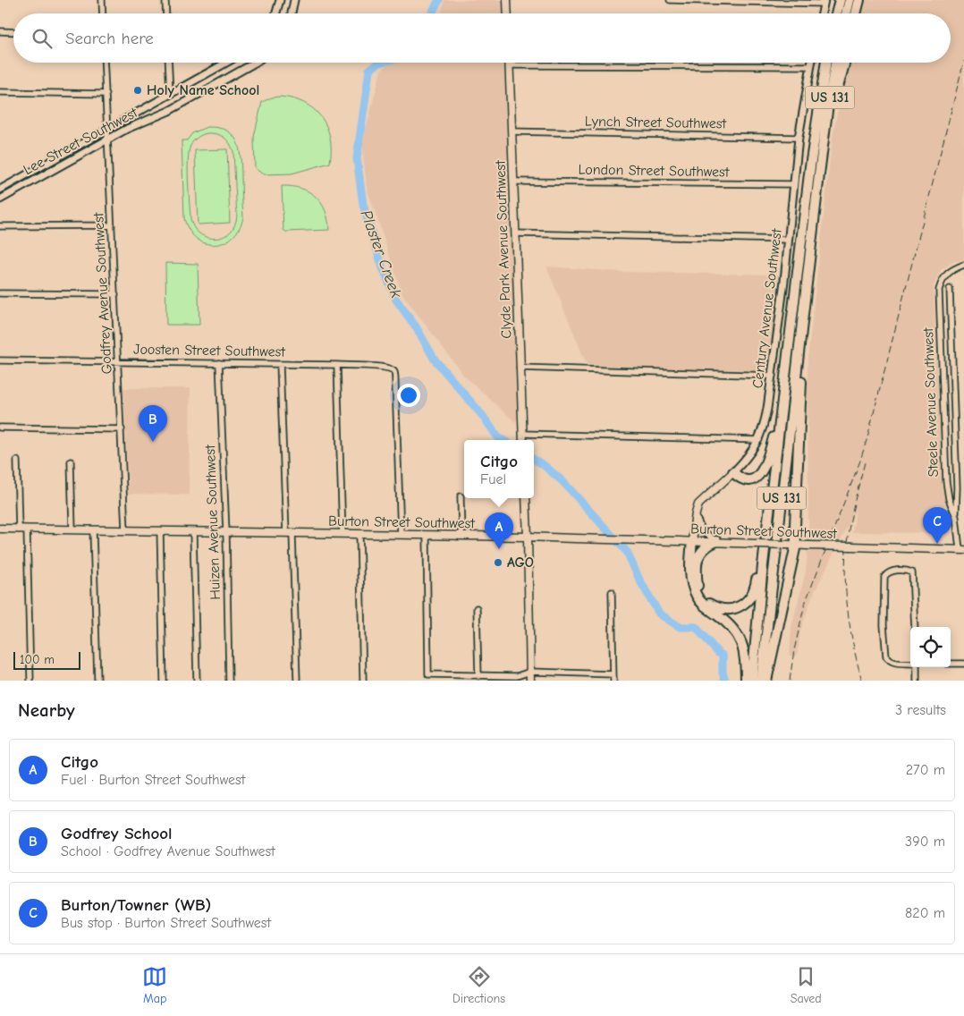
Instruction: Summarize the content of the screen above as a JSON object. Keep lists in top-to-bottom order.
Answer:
{
  "streets": {
    "highway": ["US 131"],
    "main road": ["Clyde Park Avenue Southwest", "Century Avenue Southwest", "Burton Street Southwest"],
    "street": [
      "Lynch Street Southwest",
      "Lee Street Southwest",
      "London Street Southwest",
      "Godfrey Avenue Southwest",
      "Joosten Street Southwest",
      "Steele Avenue Southwest",
      "Huizen Avenue Southwest"
    ]
  },
  "crossings": [
    ["Lynch Street Southwest", "Clyde Park Avenue Southwest"],
    ["Lynch Street Southwest", "Century Avenue Southwest"],
    ["Lee Street Southwest", "Godfrey Avenue Southwest"],
    ["London Street Southwest", "Clyde Park Avenue Southwest"],
    ["London Street Southwest", "Century Avenue Southwest"],
    ["Godfrey Avenue Southwest", "Joosten Street Southwest"],
    ["Godfrey Avenue Southwest", "Burton Street Southwest"],
    ["Century Avenue Southwest", "Burton Street Southwest"],
    ["Joosten Street Southwest", "Huizen Avenue Southwest"],
    ["Joosten Street Southwest", "Burton Street Southwest"],
    ["Steele Avenue Southwest", "Burton Street Southwest"],
    ["Huizen Avenue Southwest", "Burton Street Southwest"]
  ],
  "water": ["Plaster Creek"],
  "places": ["Holy Name School", "AGO"],
  "scale_bar": "100 m",
  "page": {
    "search": "Search here",
    "pins": ["B", "C", "A"],
    "popup": ["Citgo", "Fuel"],
    "scale": "100 m",
    "heading": ["Nearby", "3 results"],
    "list": [
      {
        "mark": "A",
        "name": "Citgo",
        "note": "Fuel · Burton Street Southwest",
        "value": "270 m"
      },
      {
        "mark": "B",
        "name": "Godfrey School",
        "note": "School · Godfrey Avenue Southwest",
        "value": "390 m"
      },
      {
        "mark": "C",
        "name": "Burton/Towner (WB)",
        "note": "Bus stop · Burton Street Southwest",
        "value": "820 m"
      }
    ],
    "nav": ["Map", "Directions", "Saved"]
  }
}
